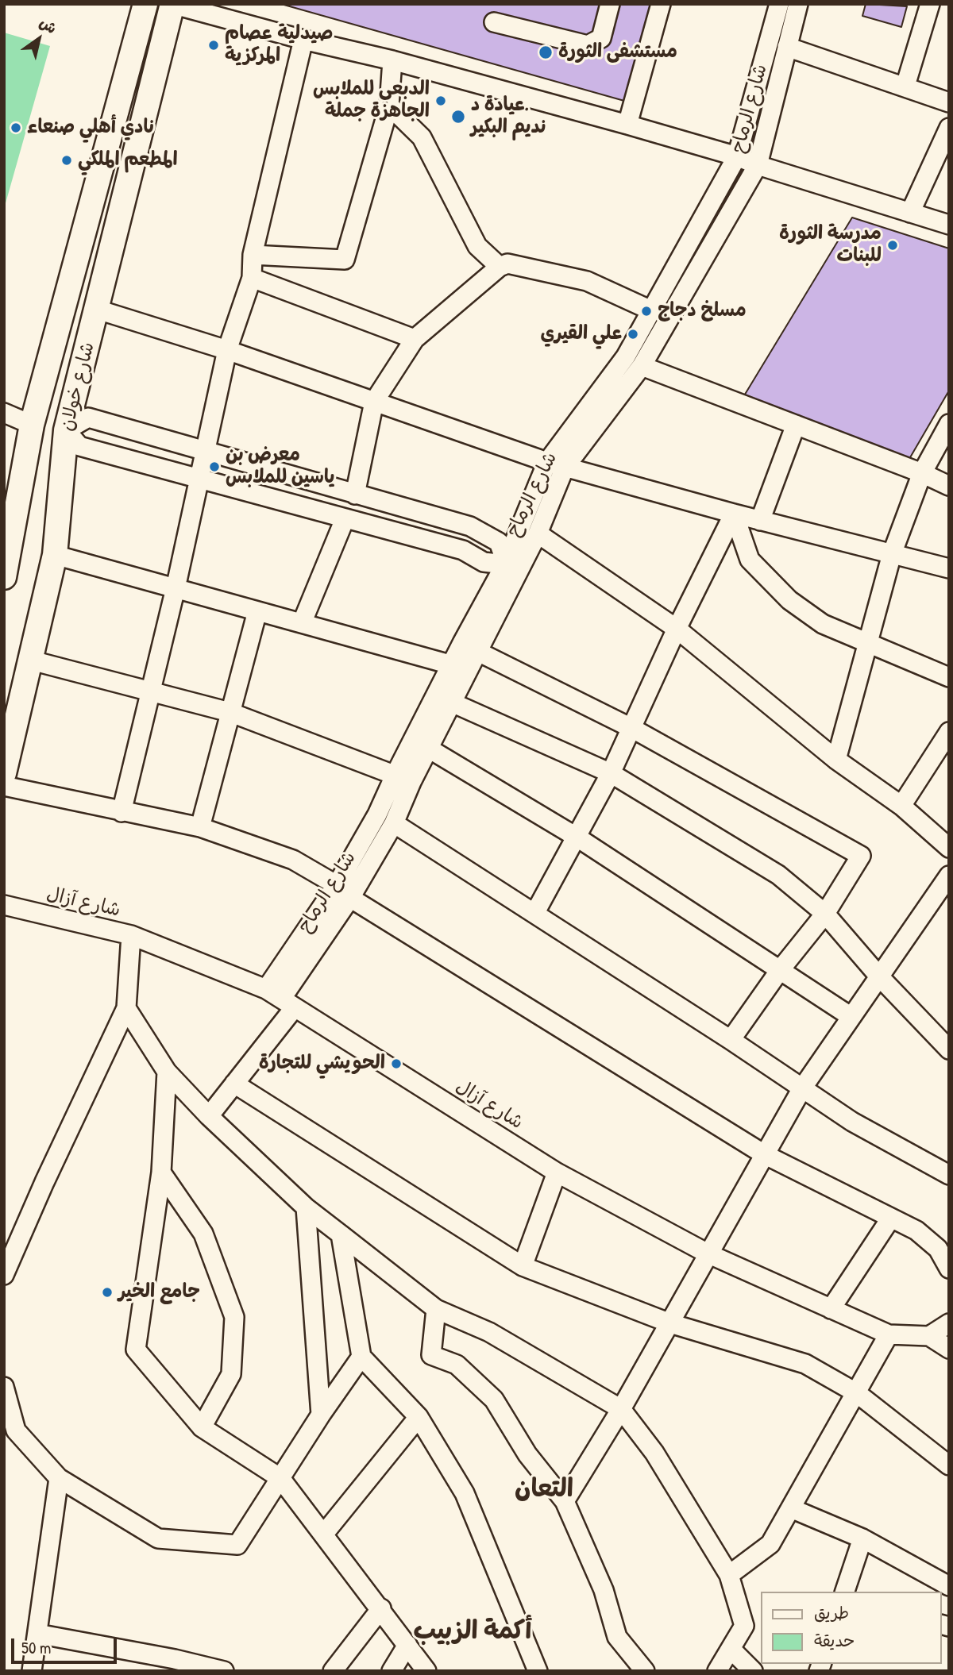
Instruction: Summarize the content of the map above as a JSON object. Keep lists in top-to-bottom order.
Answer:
{
  "streets": {
    "main road": ["شارع خولان"],
    "street": ["شارع الرماح", "شارع آزال"]
  },
  "crossings": [
    ["شارع الرماح", "شارع آزال"]
  ],
  "districts": ["التعان", "أكمة الزبيب"],
  "places": [
    "صيدلية عصام المركزية",
    "مستشفى الثورة",
    "الدبعي للملابس الجاهزة جملة",
    "عيادة د. نديم البكير",
    "نادي أهلي صنعاء",
    "المطعم الملكي",
    "مدرسة الثورة للبنات",
    "مسلخ دجاج",
    "علي القيري",
    "معرض بن ياسين للملابس",
    "الحويشي للتجارة",
    "جامع الخير"
  ],
  "legend": ["طريق", "حديقة"],
  "scale_bar": "50 m",
  "north": "top right"
}
